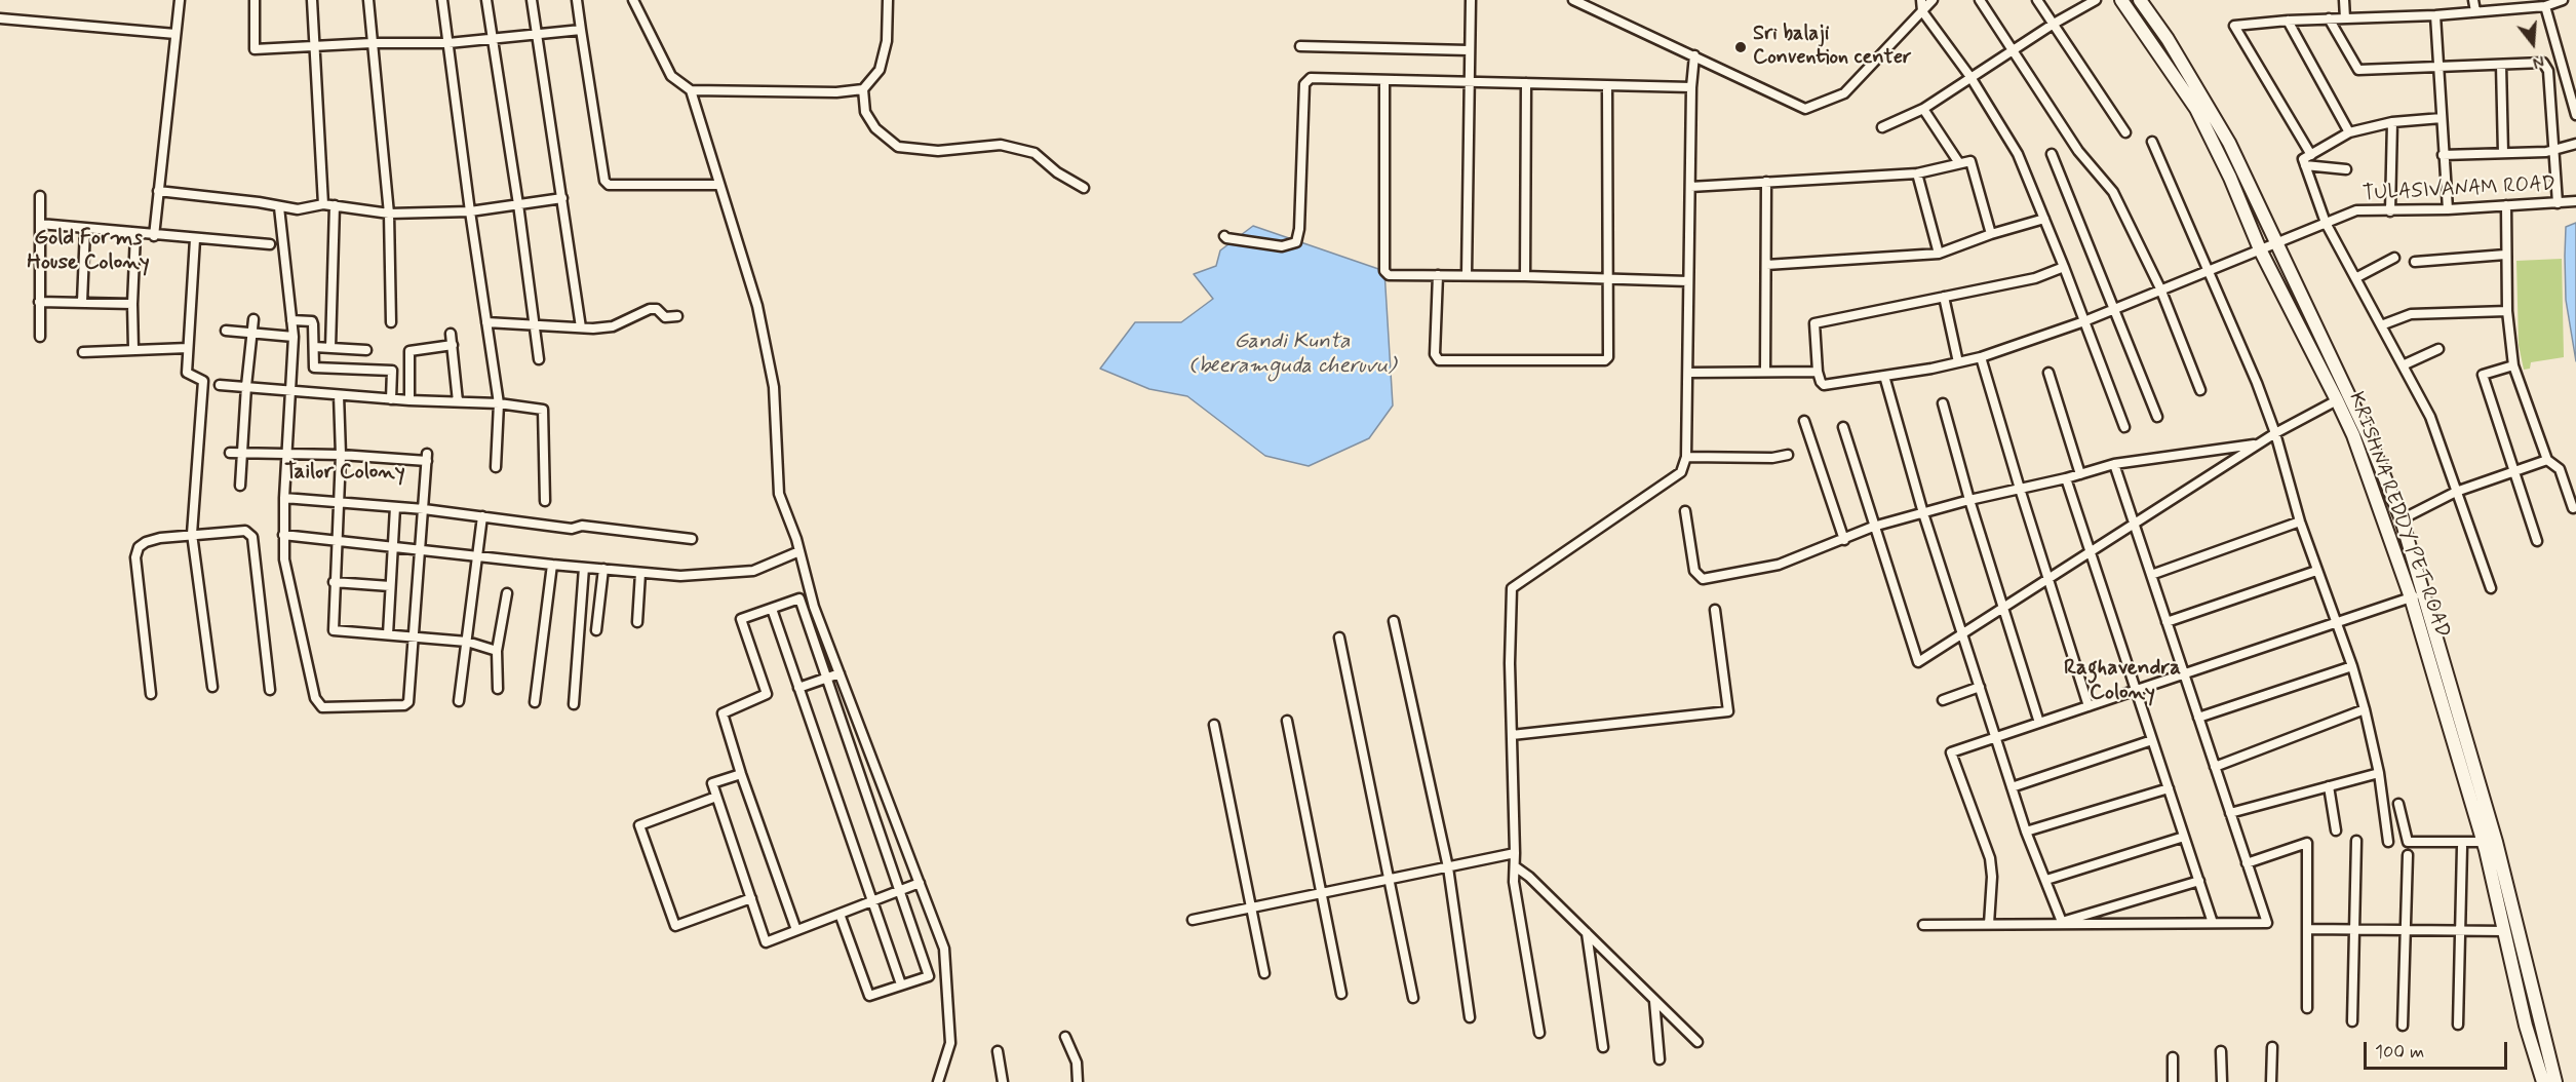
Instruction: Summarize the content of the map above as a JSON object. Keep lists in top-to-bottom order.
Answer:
{
  "streets": {
    "main road": ["KRISHNA REDDY PET ROAD"],
    "street": ["TULASIVANAM ROAD"]
  },
  "crossings": [
    ["TULASIVANAM ROAD", "KRISHNA REDDY PET ROAD"]
  ],
  "districts": ["Gold Forms House Colony", "Tailor Colony", "Raghavendra Colony"],
  "water": ["Gandi Kunta (beeramguda cheruvu)"],
  "places": ["Sri balaji Convention center"],
  "scale_bar": "100 m",
  "north": "bottom"
}
